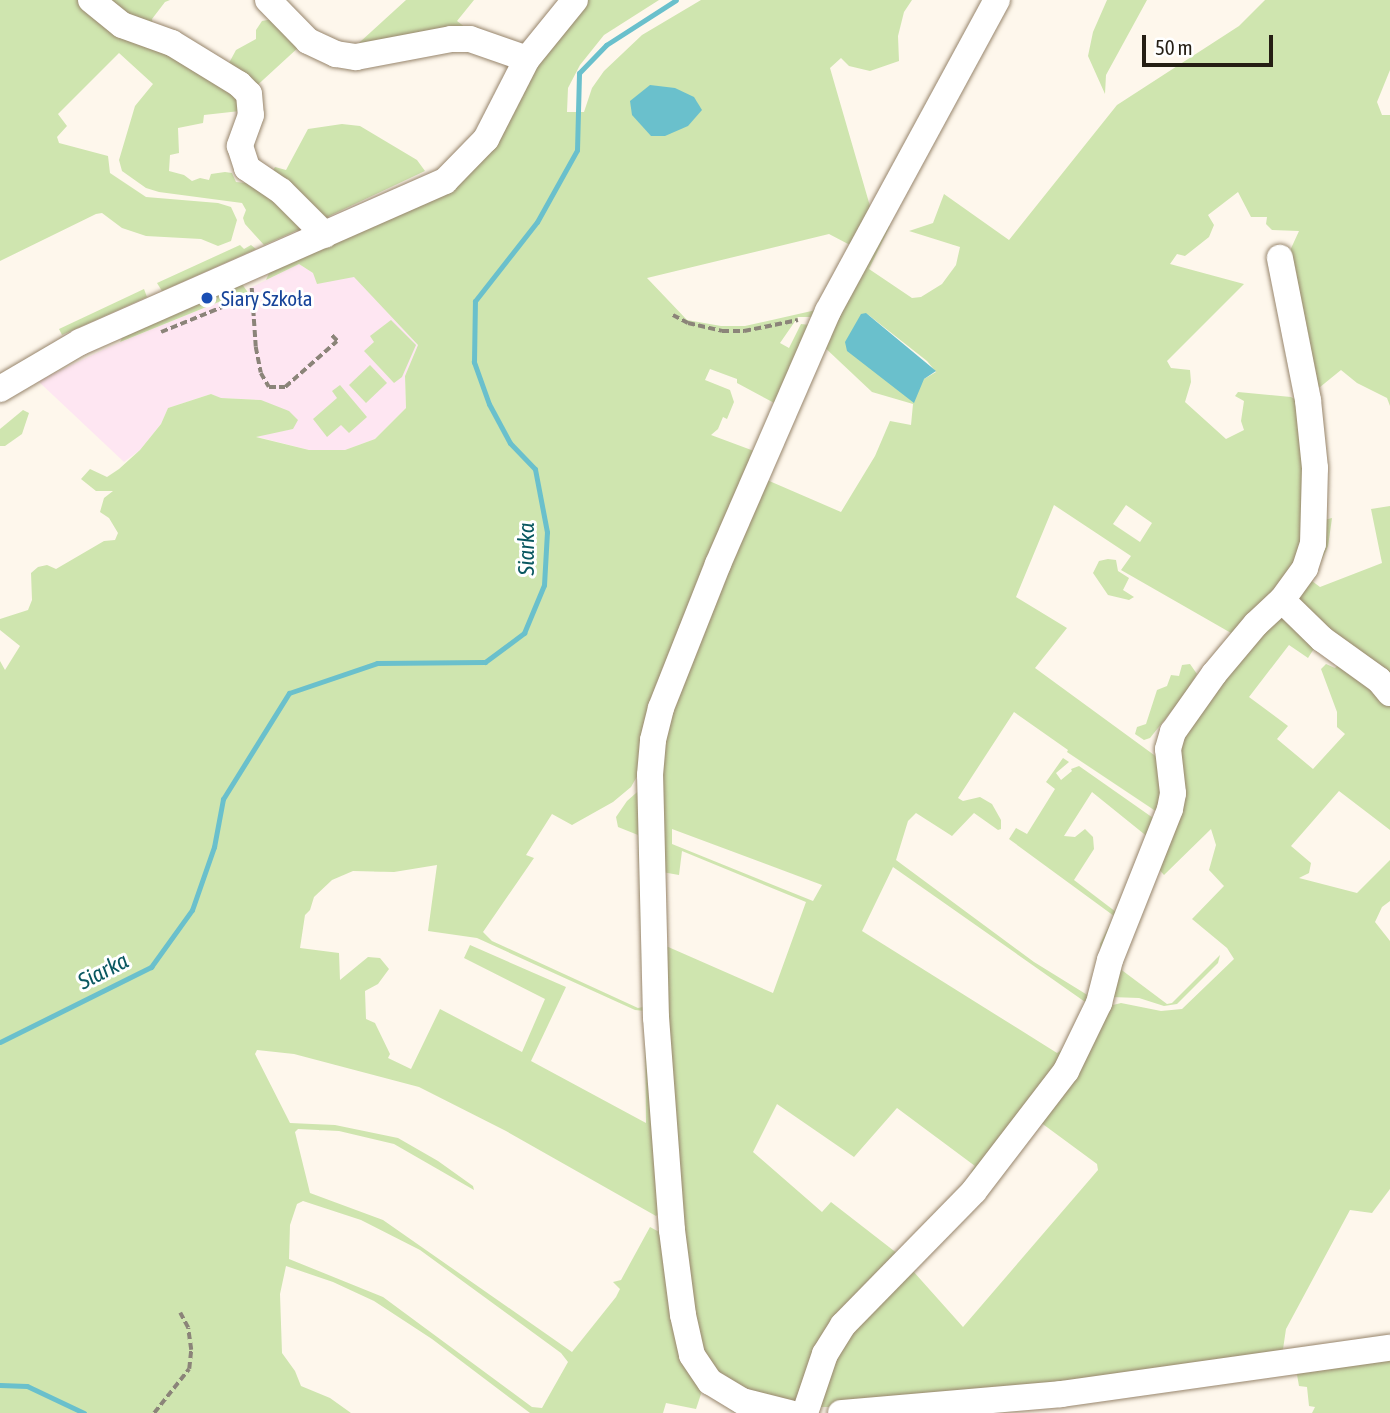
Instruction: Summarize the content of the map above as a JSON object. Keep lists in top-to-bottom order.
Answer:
{
  "water": ["Siarka"],
  "places": ["Siary Szkoła"],
  "scale_bar": "50 m"
}
